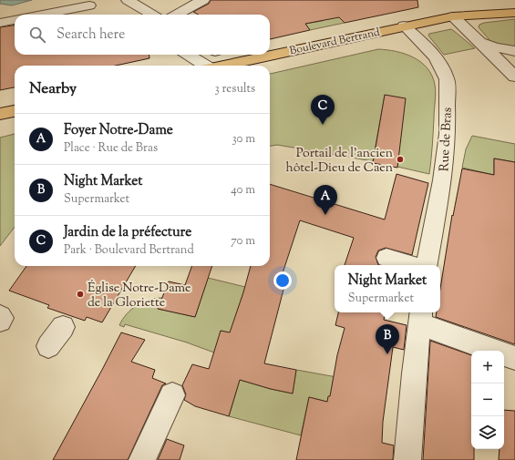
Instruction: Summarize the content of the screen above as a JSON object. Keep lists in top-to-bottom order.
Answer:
{
  "streets": {
    "main road": ["Boulevard Bertrand"],
    "street": ["Rue de Bras"]
  },
  "crossings": [
    ["Boulevard Bertrand", "Rue de Bras"]
  ],
  "places": ["Portail de l'ancien hôtel-Dieu de Caen", "Église Notre-Dame de la Gloriette"],
  "page": {
    "search": "Search here",
    "heading": ["Nearby", "3 results"],
    "pins": ["C", "A", "B"],
    "list": [
      {
        "mark": "A",
        "name": "Foyer Notre-Dame",
        "note": "Place · Rue de Bras",
        "value": "30 m"
      },
      {
        "mark": "B",
        "name": "Night Market",
        "note": "Supermarket",
        "value": "40 m"
      },
      {
        "mark": "C",
        "name": "Jardin de la préfecture",
        "note": "Park · Boulevard Bertrand",
        "value": "70 m"
      }
    ],
    "popup": ["Night Market", "Supermarket"],
    "map_buttons": ["+", "−"]
  }
}
